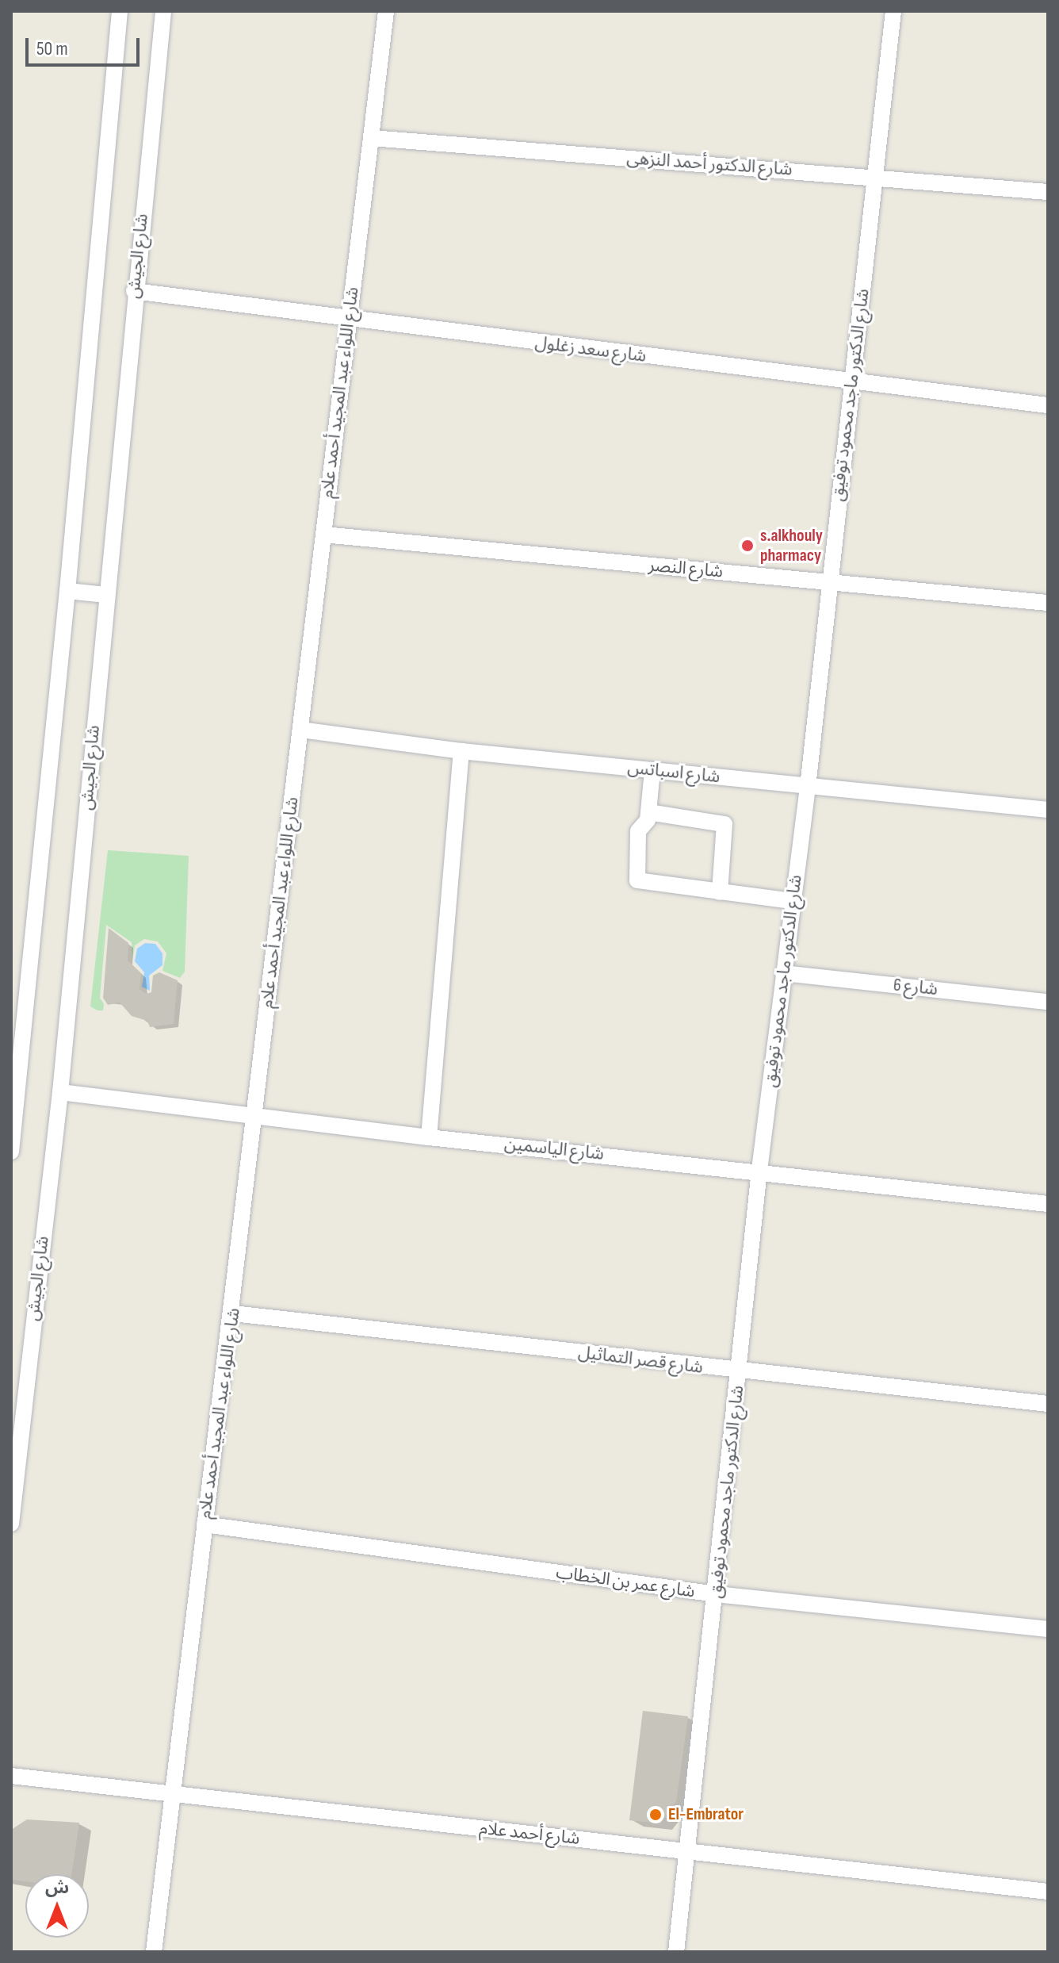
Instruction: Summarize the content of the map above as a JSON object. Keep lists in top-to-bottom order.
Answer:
{
  "streets": {
    "street": [
      "شارع الدكتور أحمد النزهى",
      "شارع الجيش",
      "شارع سعد زغلول",
      "شارع اللواء عبد المجيد أحمد علام",
      "شارع الدكتور ماجد محمود توفيق",
      "شارع النصر",
      "شارع اسباتس",
      "شارع 6",
      "شارع الياسمين",
      "شارع قصر التماثيل",
      "شارع عمر بن الخطاب",
      "شارع أحمد علام"
    ]
  },
  "crossings": [
    ["شارع الدكتور أحمد النزهى", "شارع اللواء عبد المجيد أحمد علام"],
    ["شارع الدكتور أحمد النزهى", "شارع الدكتور ماجد محمود توفيق"],
    ["شارع الجيش", "شارع سعد زغلول"],
    ["شارع الجيش", "شارع الياسمين"],
    ["شارع سعد زغلول", "شارع اللواء عبد المجيد أحمد علام"],
    ["شارع سعد زغلول", "شارع الدكتور ماجد محمود توفيق"],
    ["شارع اللواء عبد المجيد أحمد علام", "شارع النصر"],
    ["شارع اللواء عبد المجيد أحمد علام", "شارع اسباتس"],
    ["شارع اللواء عبد المجيد أحمد علام", "شارع الياسمين"],
    ["شارع اللواء عبد المجيد أحمد علام", "شارع قصر التماثيل"],
    ["شارع اللواء عبد المجيد أحمد علام", "شارع عمر بن الخطاب"],
    ["شارع اللواء عبد المجيد أحمد علام", "شارع أحمد علام"],
    ["شارع الدكتور ماجد محمود توفيق", "شارع النصر"],
    ["شارع الدكتور ماجد محمود توفيق", "شارع اسباتس"],
    ["شارع الدكتور ماجد محمود توفيق", "شارع 6"],
    ["شارع الدكتور ماجد محمود توفيق", "شارع الياسمين"],
    ["شارع الدكتور ماجد محمود توفيق", "شارع قصر التماثيل"],
    ["شارع الدكتور ماجد محمود توفيق", "شارع عمر بن الخطاب"],
    ["شارع الدكتور ماجد محمود توفيق", "شارع أحمد علام"]
  ],
  "places": ["s.alkhouly pharmacy", "El-Embrator"],
  "scale_bar": "50 m",
  "north": "top"
}
